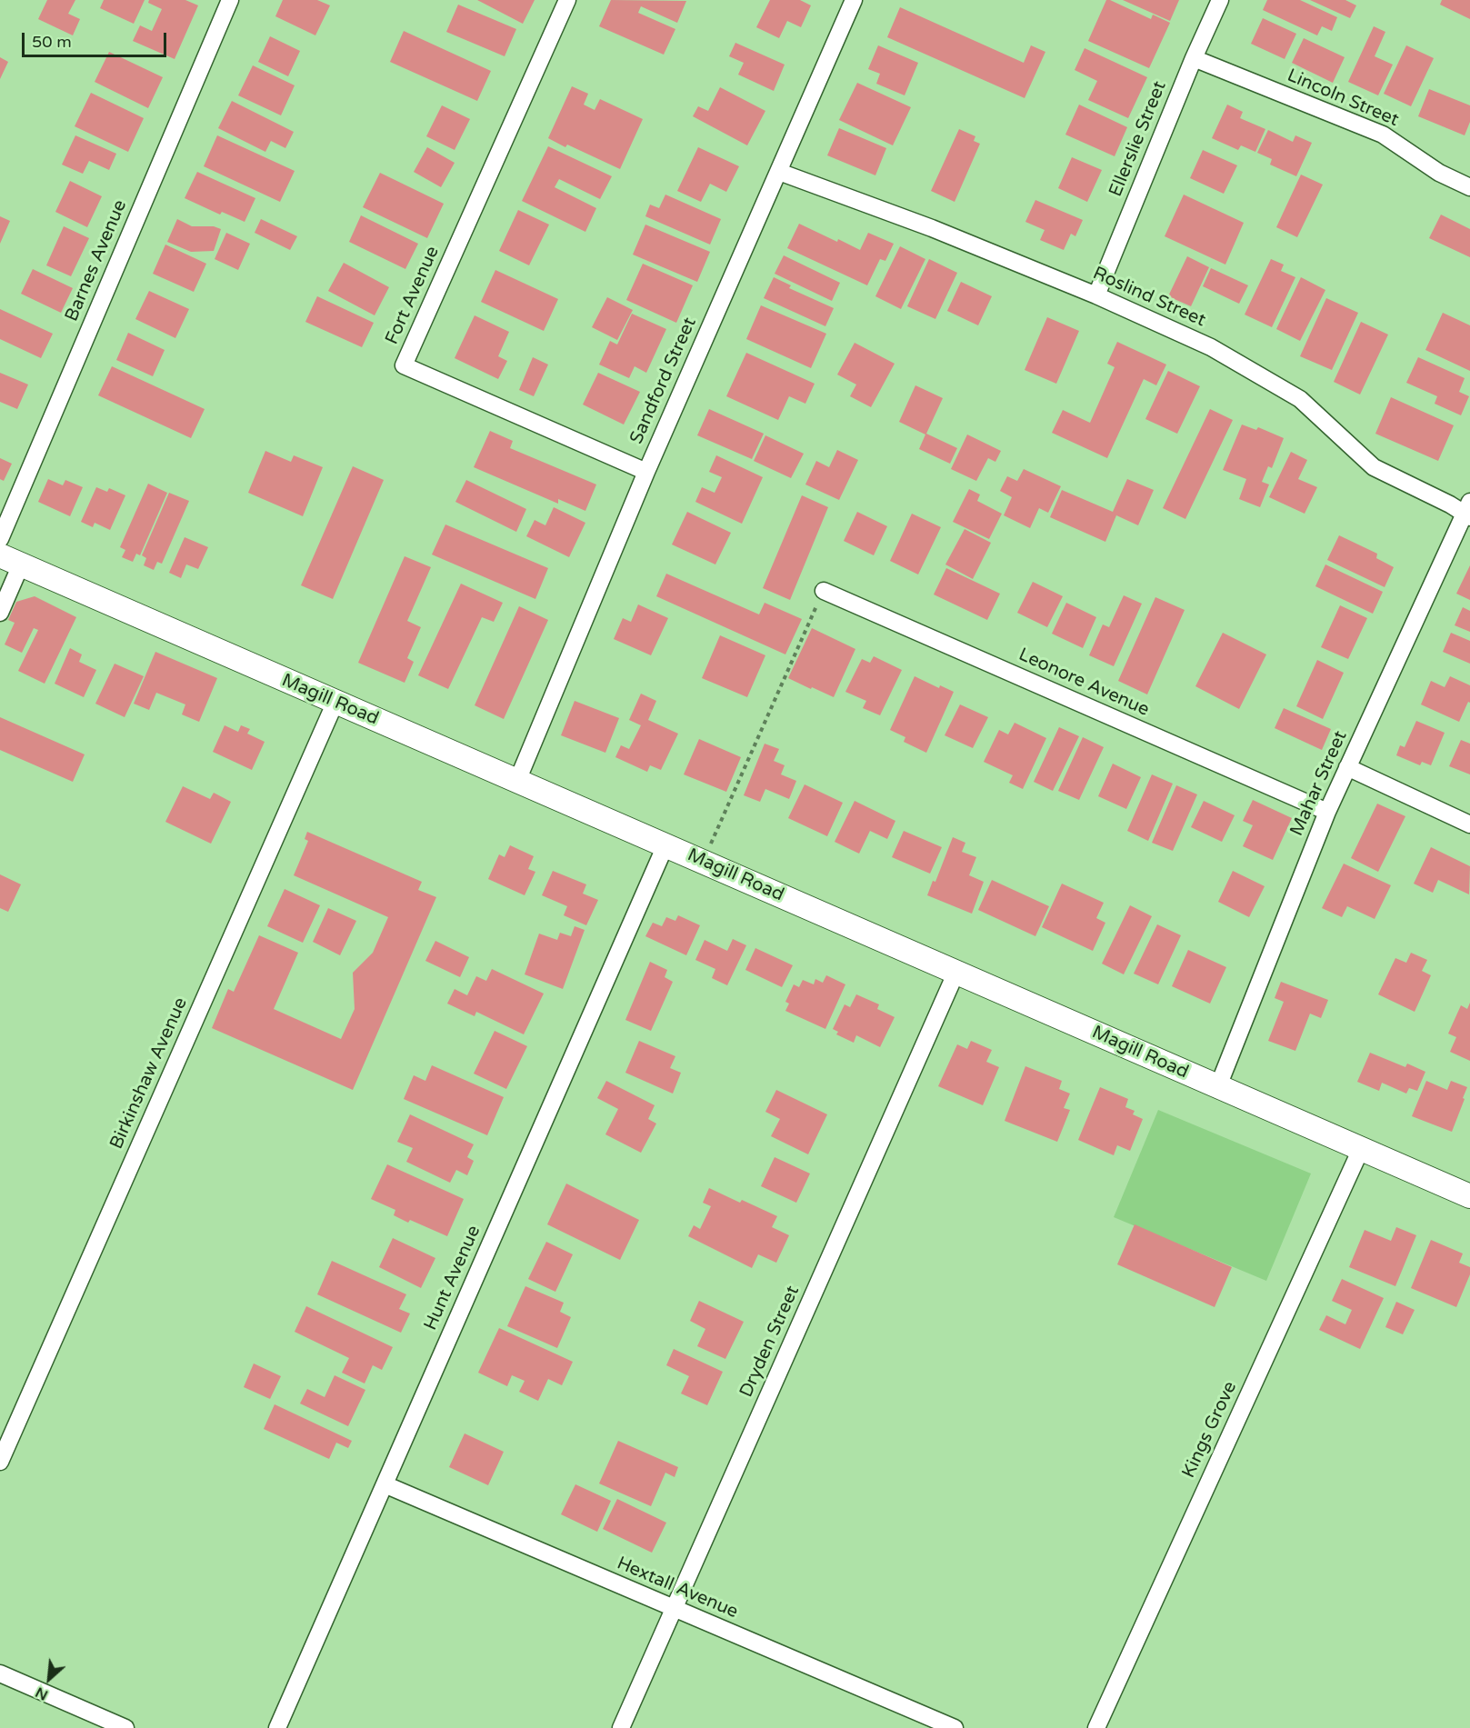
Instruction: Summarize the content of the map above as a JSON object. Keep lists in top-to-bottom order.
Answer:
{
  "streets": {
    "main road": ["Magill Road"],
    "street": [
      "Lincoln Street",
      "Ellerslie Street",
      "Barnes Avenue",
      "Fort Avenue",
      "Roslind Street",
      "Sandford Street",
      "Leonore Avenue",
      "Mahar Street",
      "Birkinshaw Avenue",
      "Hunt Avenue",
      "Dryden Street",
      "Kings Grove",
      "Hextall Avenue"
    ]
  },
  "crossings": [
    ["Lincoln Street", "Ellerslie Street"],
    ["Ellerslie Street", "Roslind Street"],
    ["Fort Avenue", "Sandford Street"],
    ["Roslind Street", "Sandford Street"],
    ["Roslind Street", "Mahar Street"],
    ["Sandford Street", "Magill Road"],
    ["Leonore Avenue", "Mahar Street"],
    ["Magill Road", "Mahar Street"],
    ["Magill Road", "Birkinshaw Avenue"],
    ["Magill Road", "Hunt Avenue"],
    ["Magill Road", "Dryden Street"],
    ["Magill Road", "Kings Grove"],
    ["Hunt Avenue", "Hextall Avenue"],
    ["Dryden Street", "Hextall Avenue"]
  ],
  "scale_bar": "50 m",
  "north": "bottom left"
}
